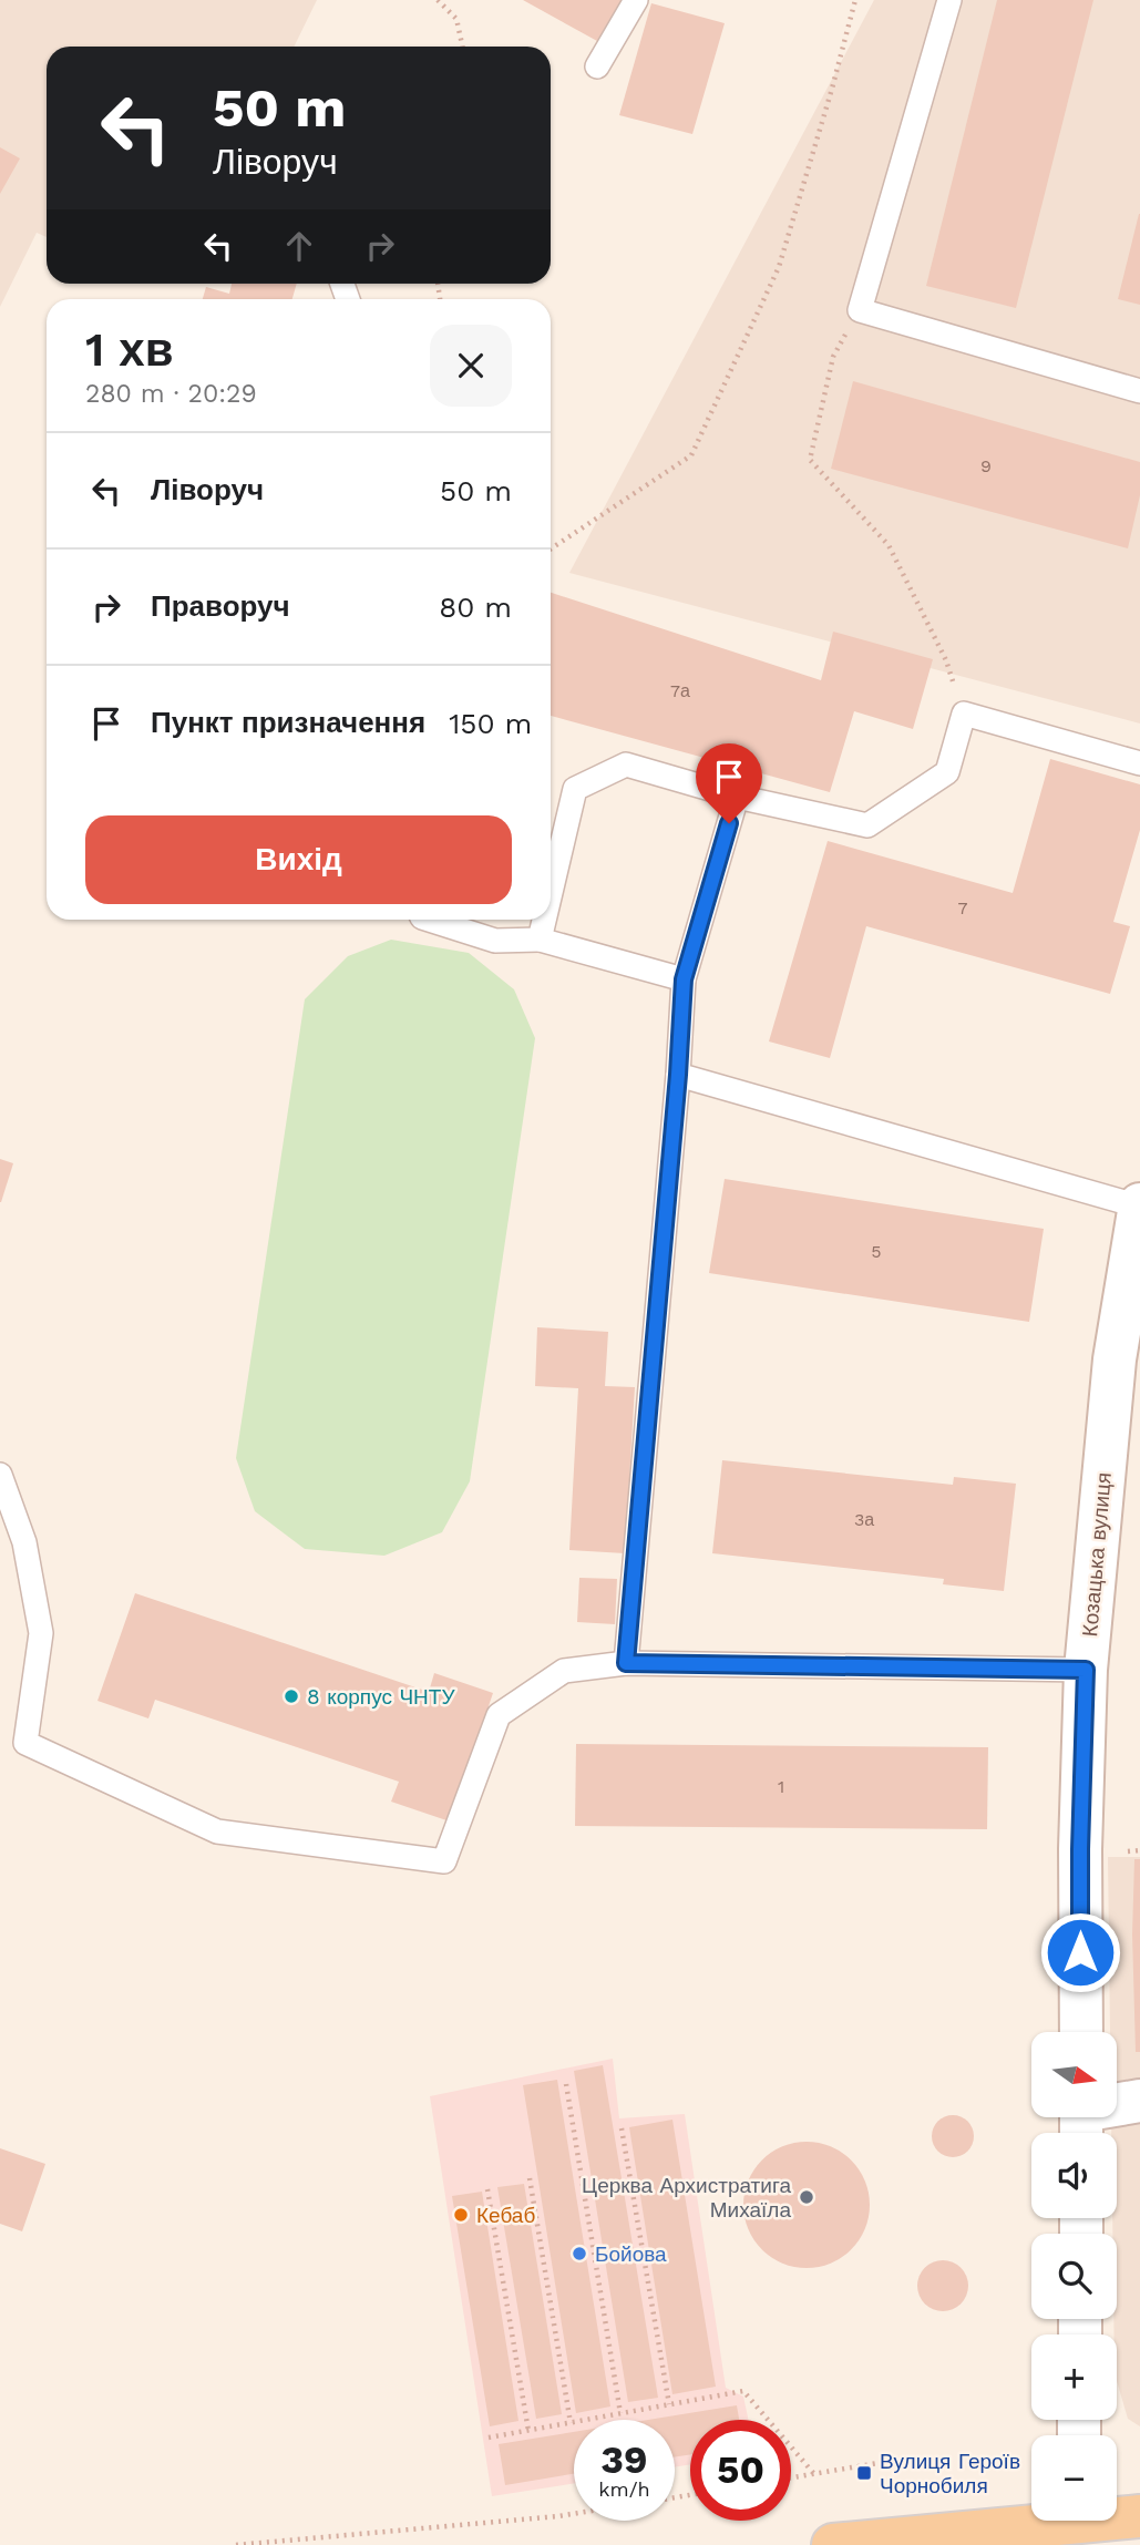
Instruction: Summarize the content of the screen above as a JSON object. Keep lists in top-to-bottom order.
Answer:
{
  "streets": {
    "main road": ["Козацька вулиця"]
  },
  "places": {
    "other": [
      "8 корпус ЧНТУ",
      "Церква Архистратига Михаїла",
      "Кебаб",
      "Бойова"
    ],
    "transit": ["Вулиця Героїв Чорнобиля"]
  },
  "house_numbers": [
    "9",
    "7а",
    "7",
    "5",
    "3а",
    "1"
  ],
  "north": "right",
  "page": {
    "turn": ["50 m", "Ліворуч"],
    "heading": ["1 хв", "280 m · 20:29"],
    "list": [
      {
        "name": "Ліворуч",
        "value": "50 m"
      },
      {
        "name": "Праворуч",
        "value": "80 m"
      },
      {
        "name": "Пункт призначення",
        "value": "150 m"
      }
    ],
    "buttons": "Вихід",
    "map_buttons": ["+", "−"],
    "speed": "39 km/h",
    "limit": "50"
  }
}
